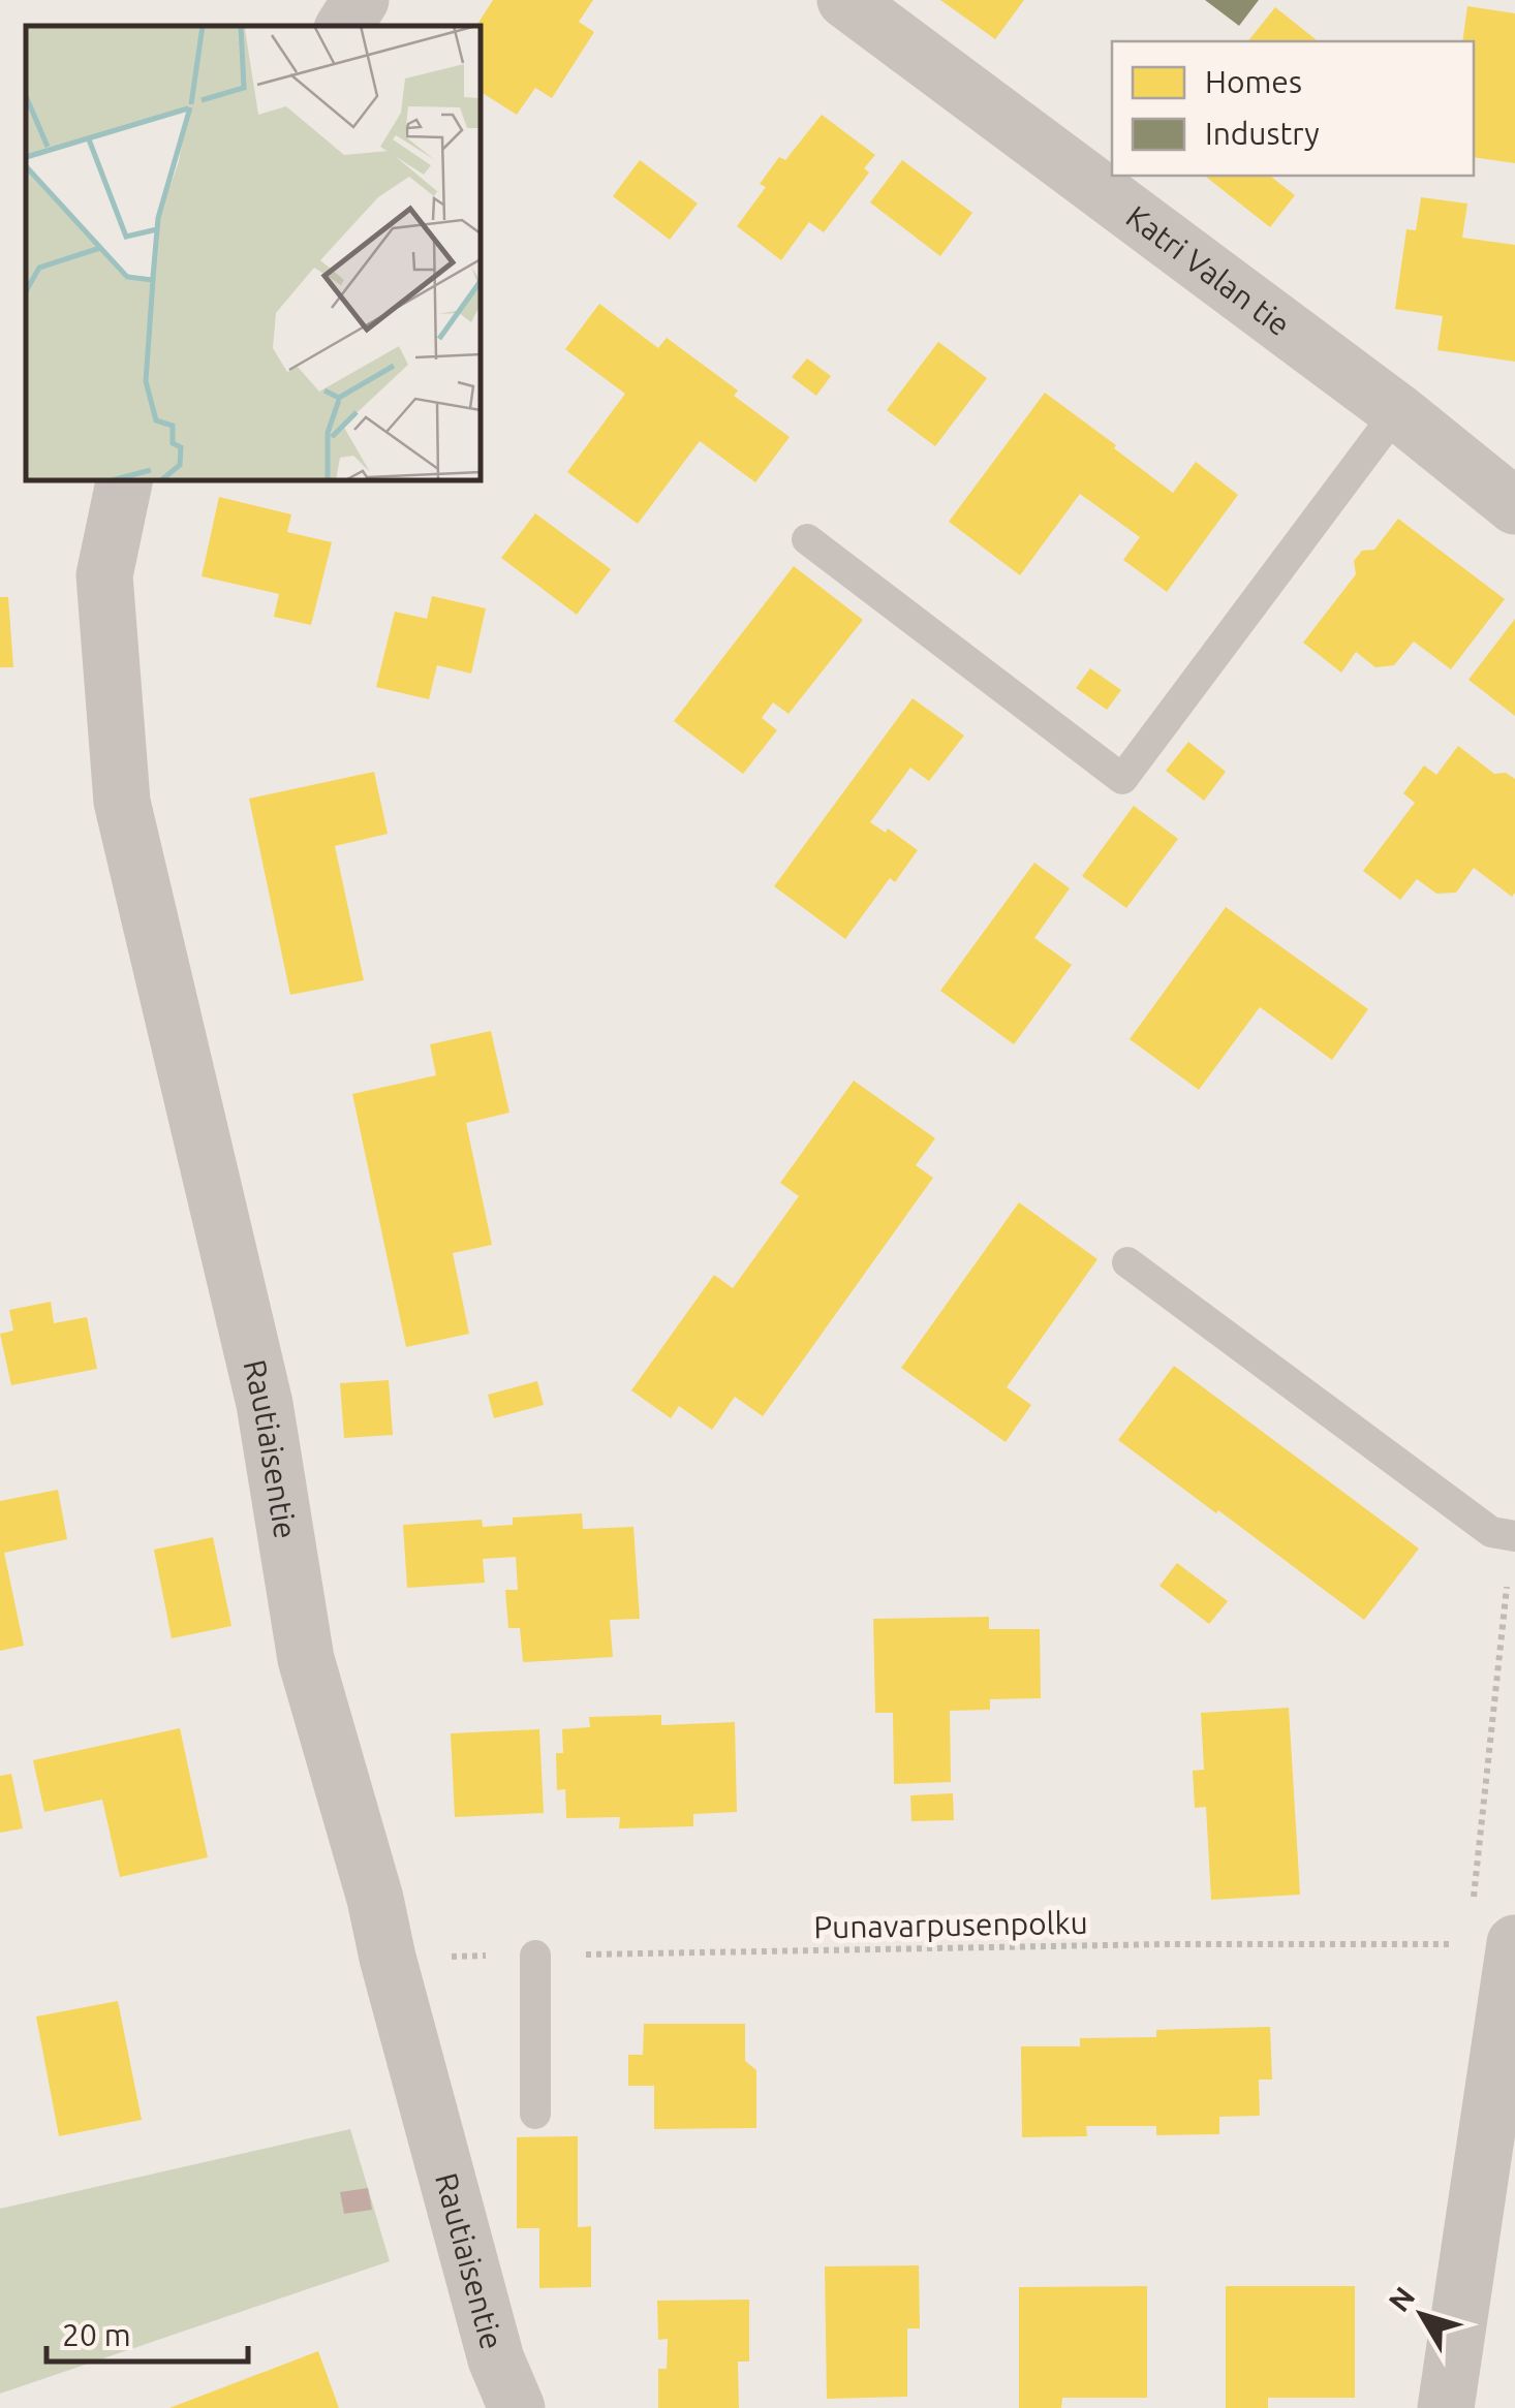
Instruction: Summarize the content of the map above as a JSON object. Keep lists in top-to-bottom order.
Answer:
{
  "streets": {
    "street": ["Katri Valan tie", "Rautiaisentie"],
    "path": ["Punavarpusenpolku"]
  },
  "crossings": [
    ["Rautiaisentie", "Punavarpusenpolku"]
  ],
  "legend": ["Homes", "Industry"],
  "scale_bar": "20 m",
  "north": "top left"
}
